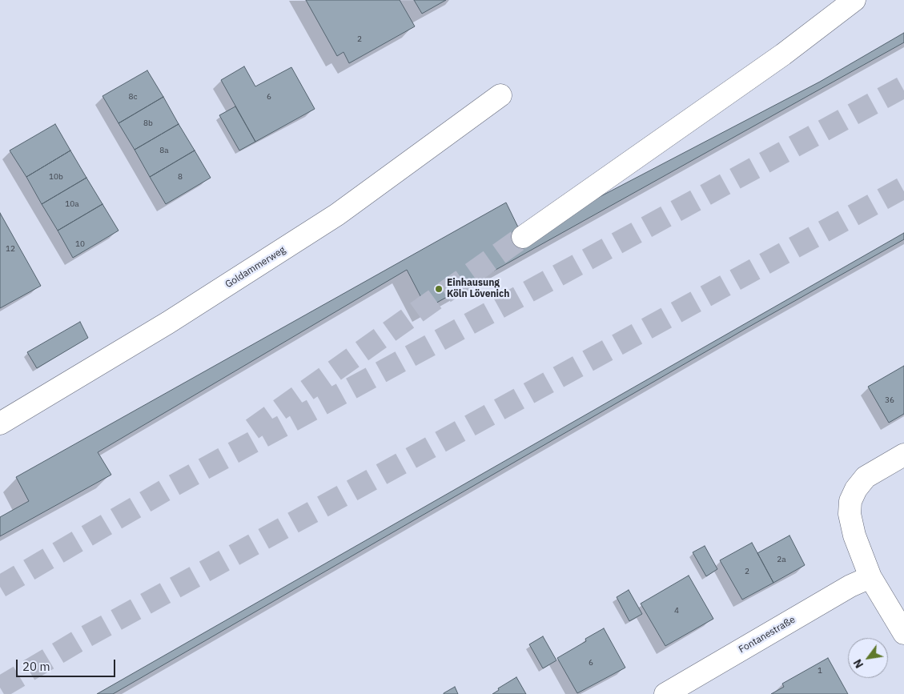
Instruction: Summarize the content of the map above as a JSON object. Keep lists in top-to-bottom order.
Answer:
{
  "streets": {
    "main road": ["Goldammerweg", "Fontanestraße"]
  },
  "places": ["Einhausung Köln Lövenich"],
  "house_numbers": [
    "2",
    "8c",
    "6",
    "8b",
    "8a",
    "10b",
    "8",
    "10a",
    "10",
    "12",
    "36",
    "2a",
    "2",
    "4",
    "6",
    "1"
  ],
  "scale_bar": "20 m",
  "north": "bottom left"
}
